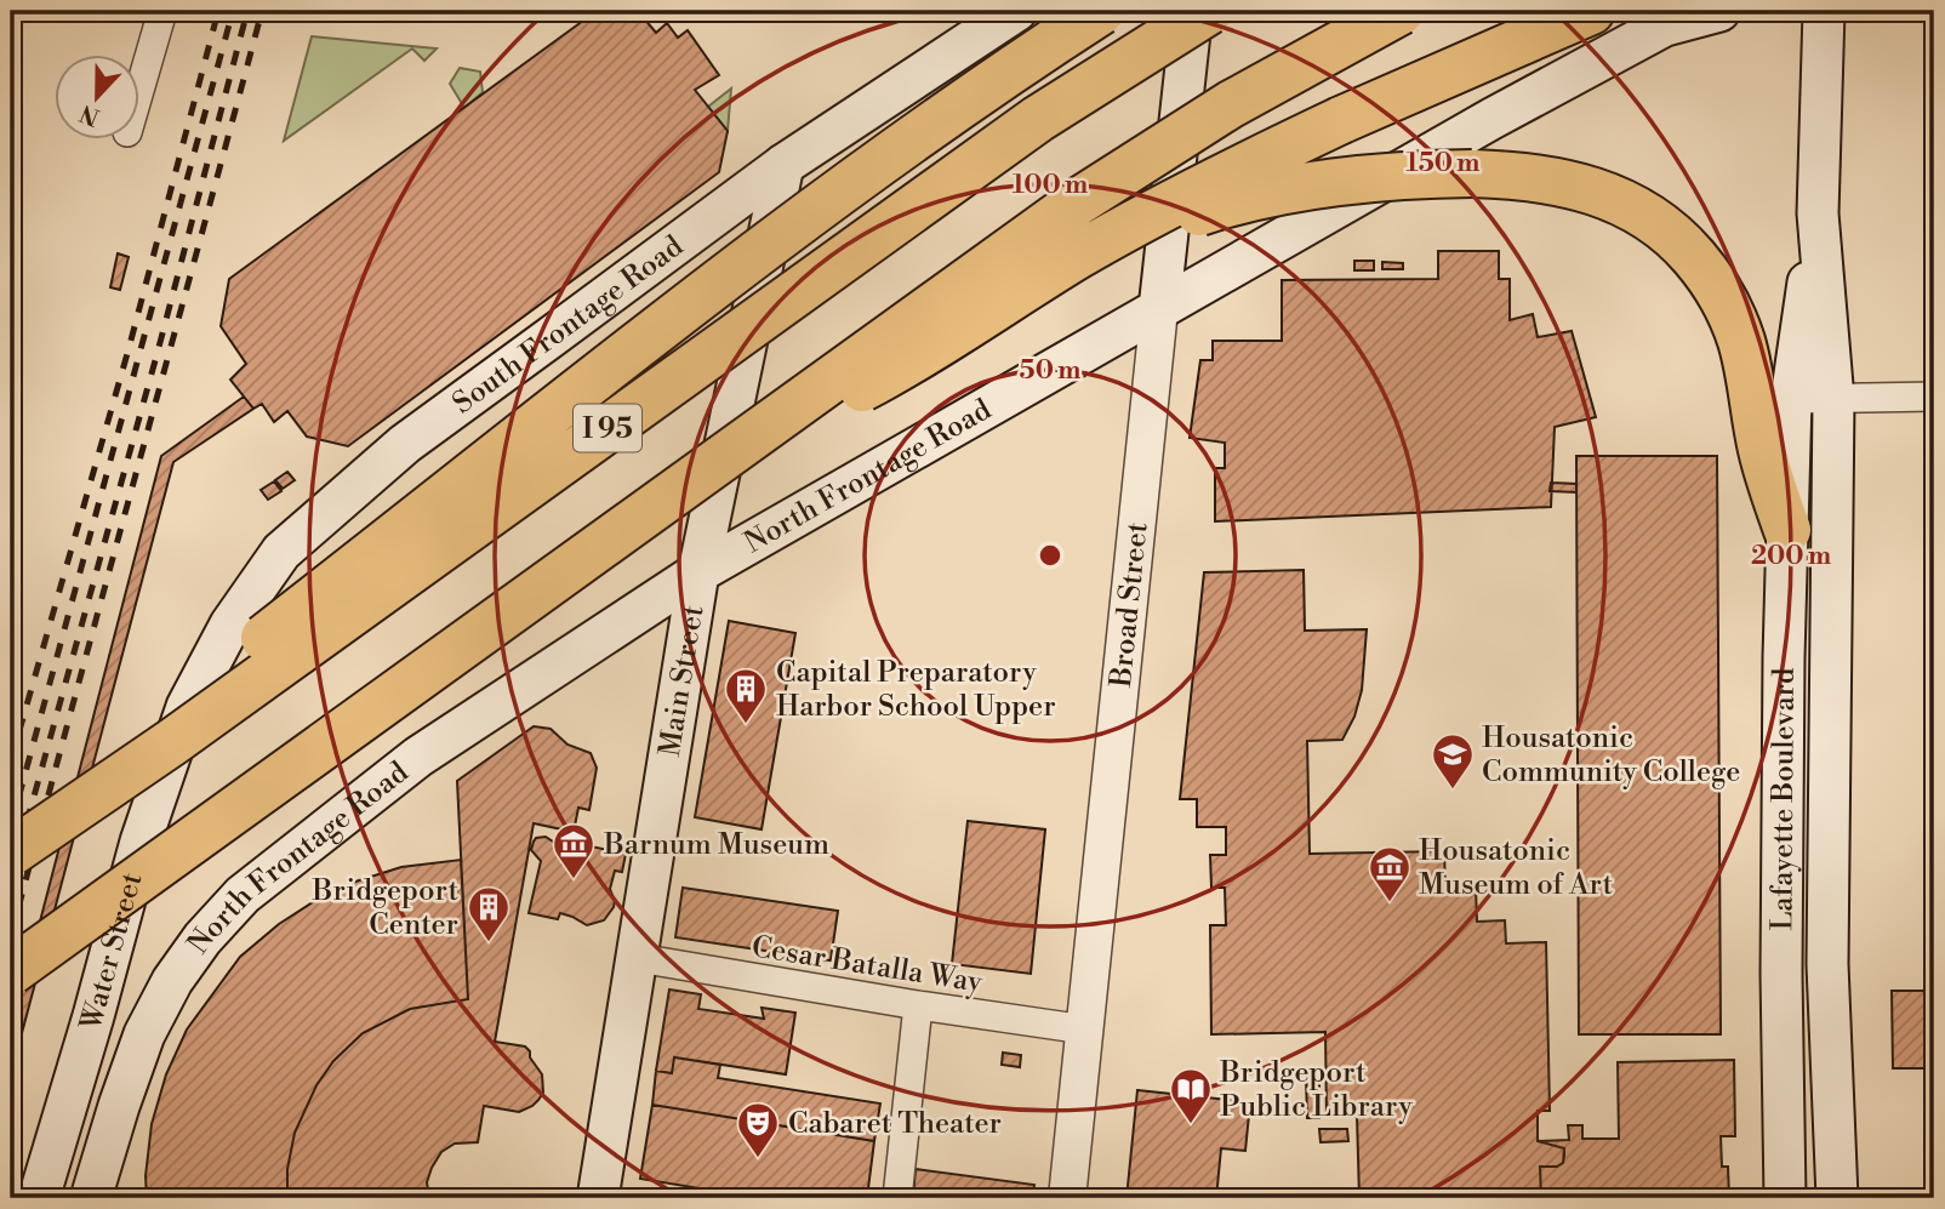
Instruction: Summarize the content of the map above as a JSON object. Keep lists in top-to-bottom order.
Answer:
{
  "streets": {
    "highway": ["I 95"],
    "main road": [
      "South Frontage Road",
      "North Frontage Road",
      "Broad Street",
      "Main Street",
      "Lafayette Boulevard",
      "Water Street"
    ],
    "street": ["Cesar Batalla Way"]
  },
  "crossings": [
    ["South Frontage Road", "Main Street"],
    ["South Frontage Road", "Water Street"],
    ["North Frontage Road", "Broad Street"],
    ["North Frontage Road", "Main Street"],
    ["Broad Street", "Cesar Batalla Way"],
    ["Main Street", "Cesar Batalla Way"]
  ],
  "places": {
    "building": ["Capital Preparatory Harbor School Upper", "Bridgeport Center"],
    "school or university": ["Housatonic Community College"],
    "museum": ["Barnum Museum", "Housatonic Museum of Art"],
    "library": ["Bridgeport Public Library"],
    "theatre": ["Cabaret Theater"]
  },
  "north": "bottom",
  "rings": [
    "150 m",
    "100 m",
    "50 m",
    "200 m"
  ]
}
